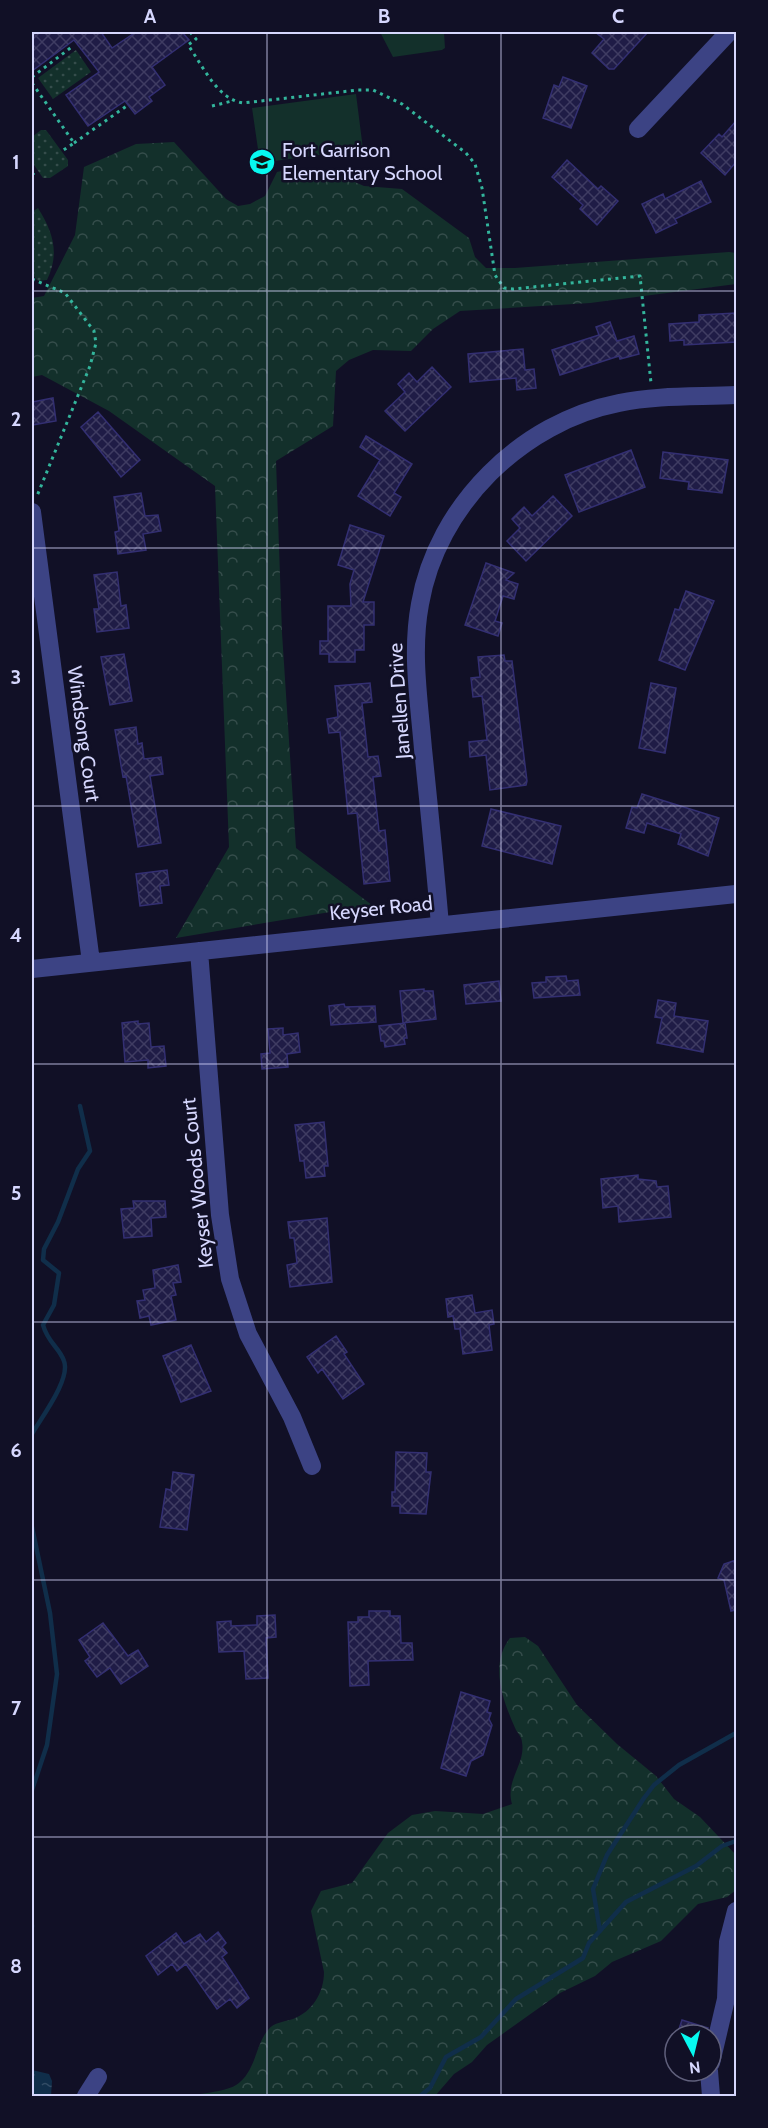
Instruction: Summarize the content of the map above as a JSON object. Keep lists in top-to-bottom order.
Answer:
{
  "streets": {
    "street": [
      "Janellen Drive",
      "Windsong Court",
      "Keyser Road",
      "Keyser Woods Court"
    ]
  },
  "crossings": [
    ["Janellen Drive", "Keyser Road"],
    ["Windsong Court", "Keyser Road"],
    ["Keyser Road", "Keyser Woods Court"]
  ],
  "places": {
    "school or university": ["Fort Garrison Elementary School"]
  },
  "north": "bottom",
  "grid": {
    "columns": ["A", "B", "C"],
    "rows": [
      "1",
      "2",
      "3",
      "4",
      "5",
      "6",
      "7",
      "8"
    ]
  }
}
